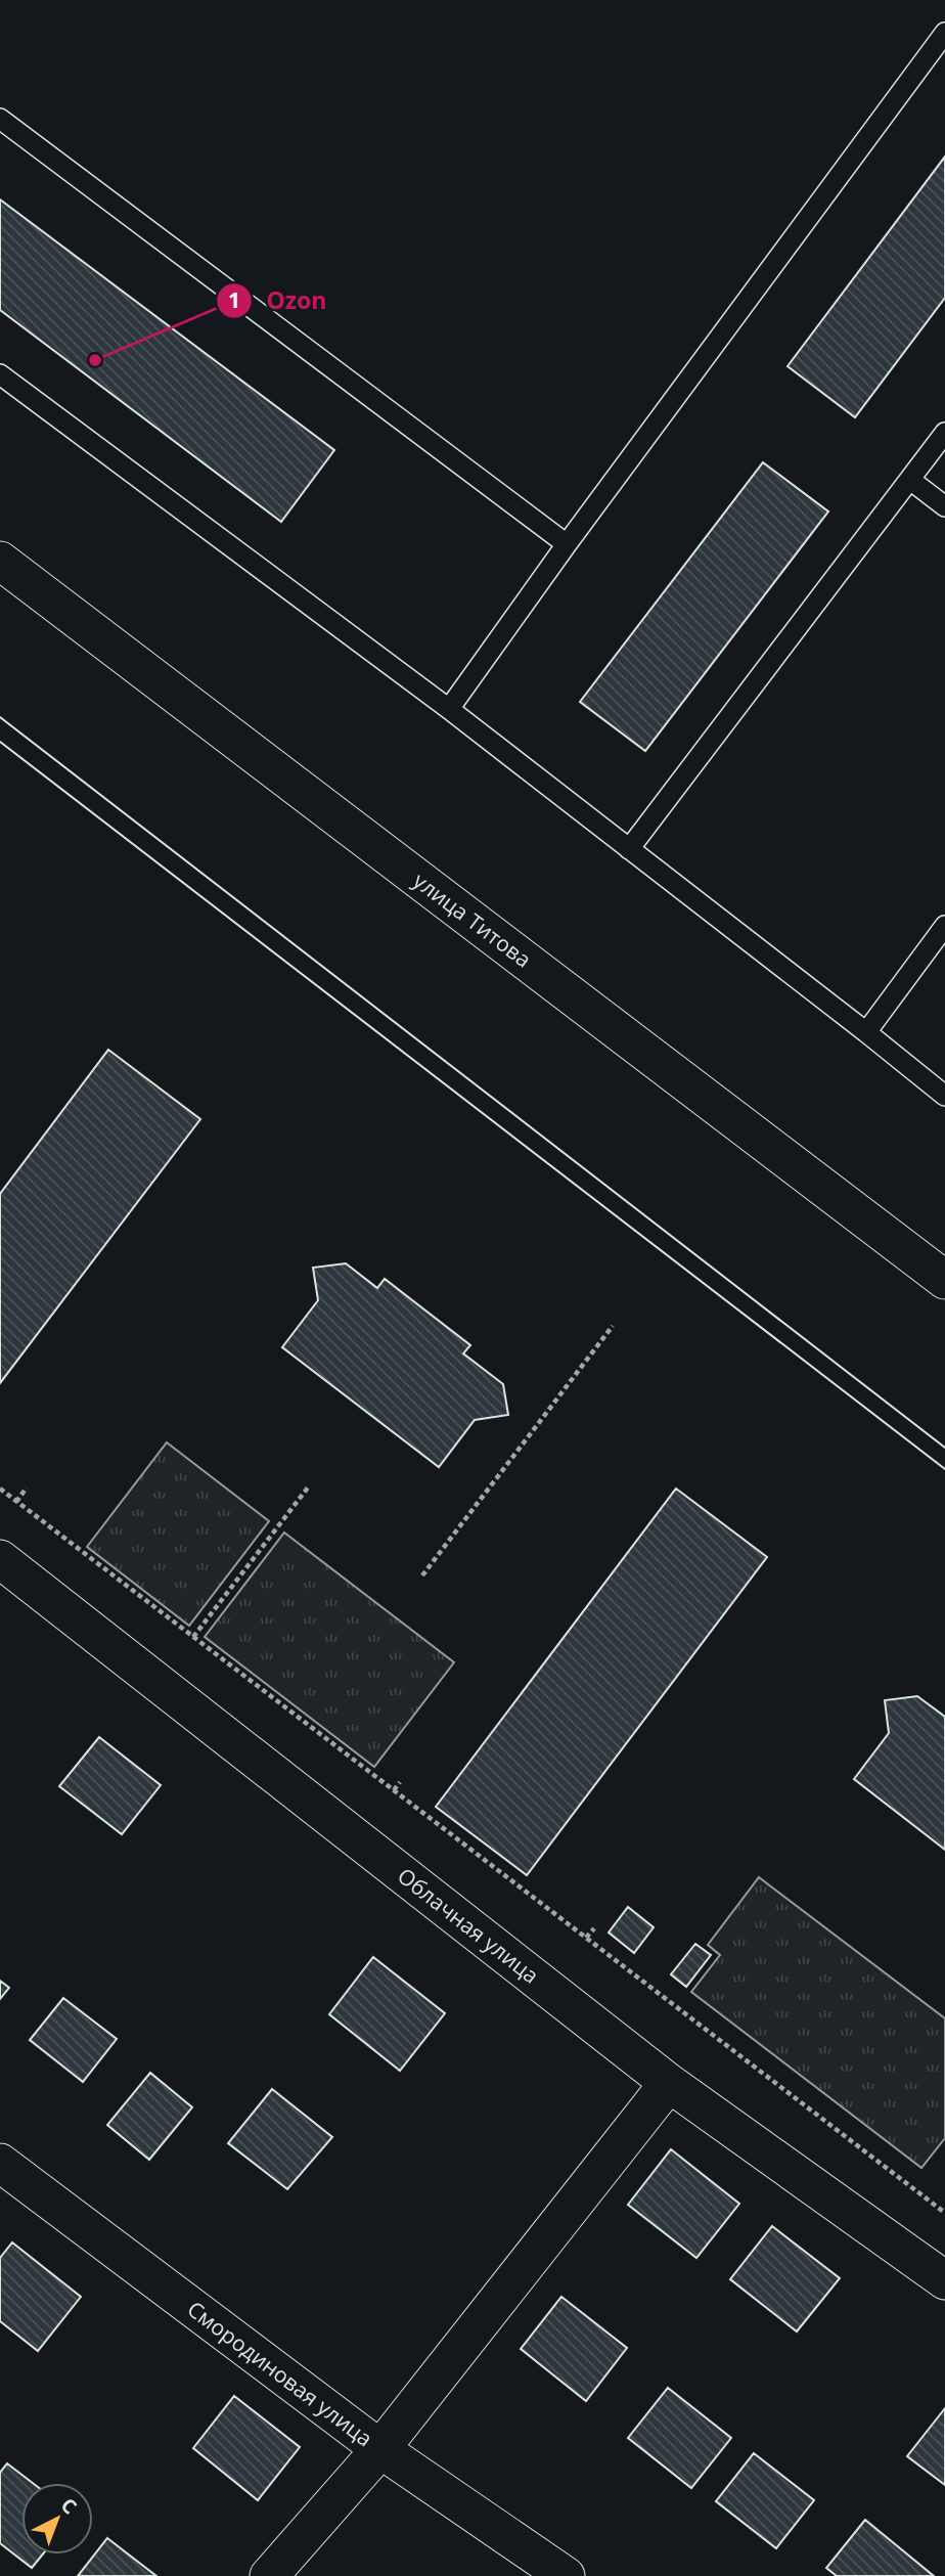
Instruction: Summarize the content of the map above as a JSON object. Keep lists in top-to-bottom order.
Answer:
{
  "streets": {
    "street": ["улица Титова", "Облачная улица", "Смородиновая улица"]
  },
  "places": ["Ozon"],
  "north": "top right"
}
